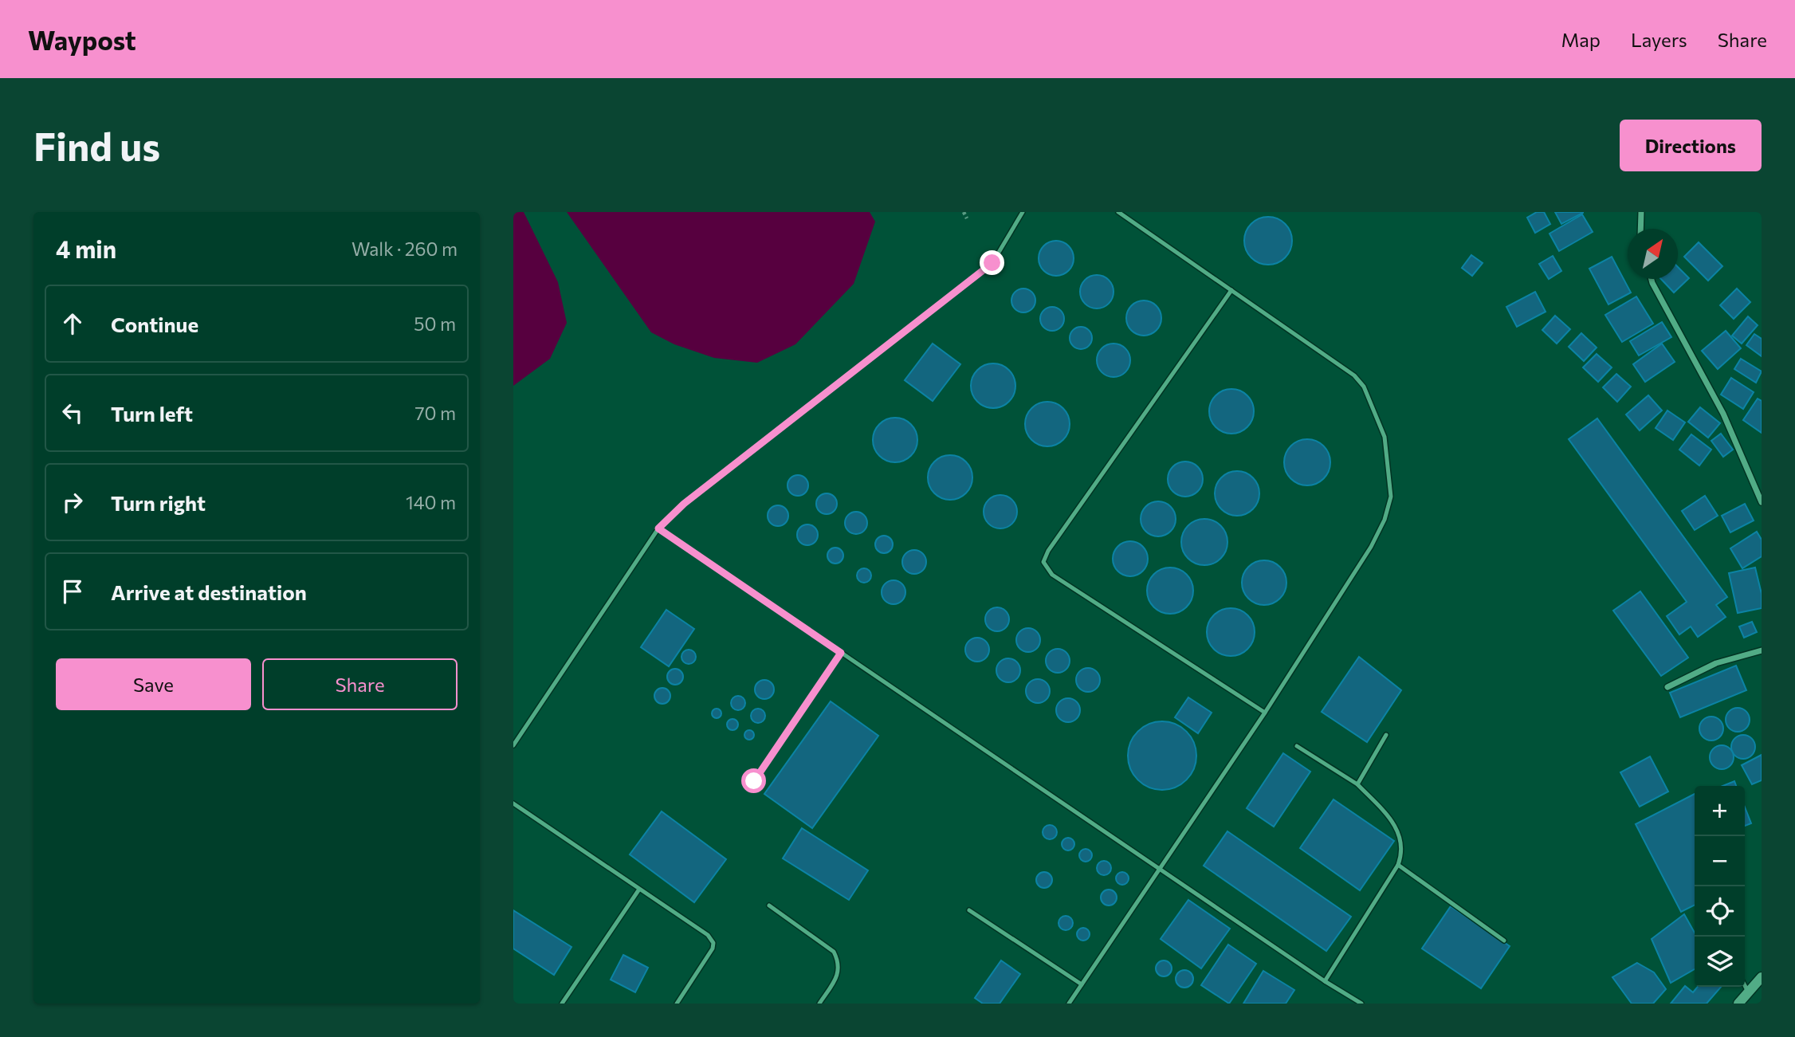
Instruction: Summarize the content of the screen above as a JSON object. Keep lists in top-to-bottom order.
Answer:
{
  "north": "top right",
  "page": {
    "header": "Waypost",
    "nav": ["Map", "Layers", "Share"],
    "buttons": [
      "Directions",
      ["Save", "Share"]
    ],
    "title": "Find us",
    "heading": ["4 min", "Walk · 260 m"],
    "list": [
      ["Continue", "50 m"],
      ["Turn left", "70 m"],
      ["Turn right", "140 m"],
      "Arrive at destination"
    ],
    "map_buttons": ["+", "−"]
  }
}
